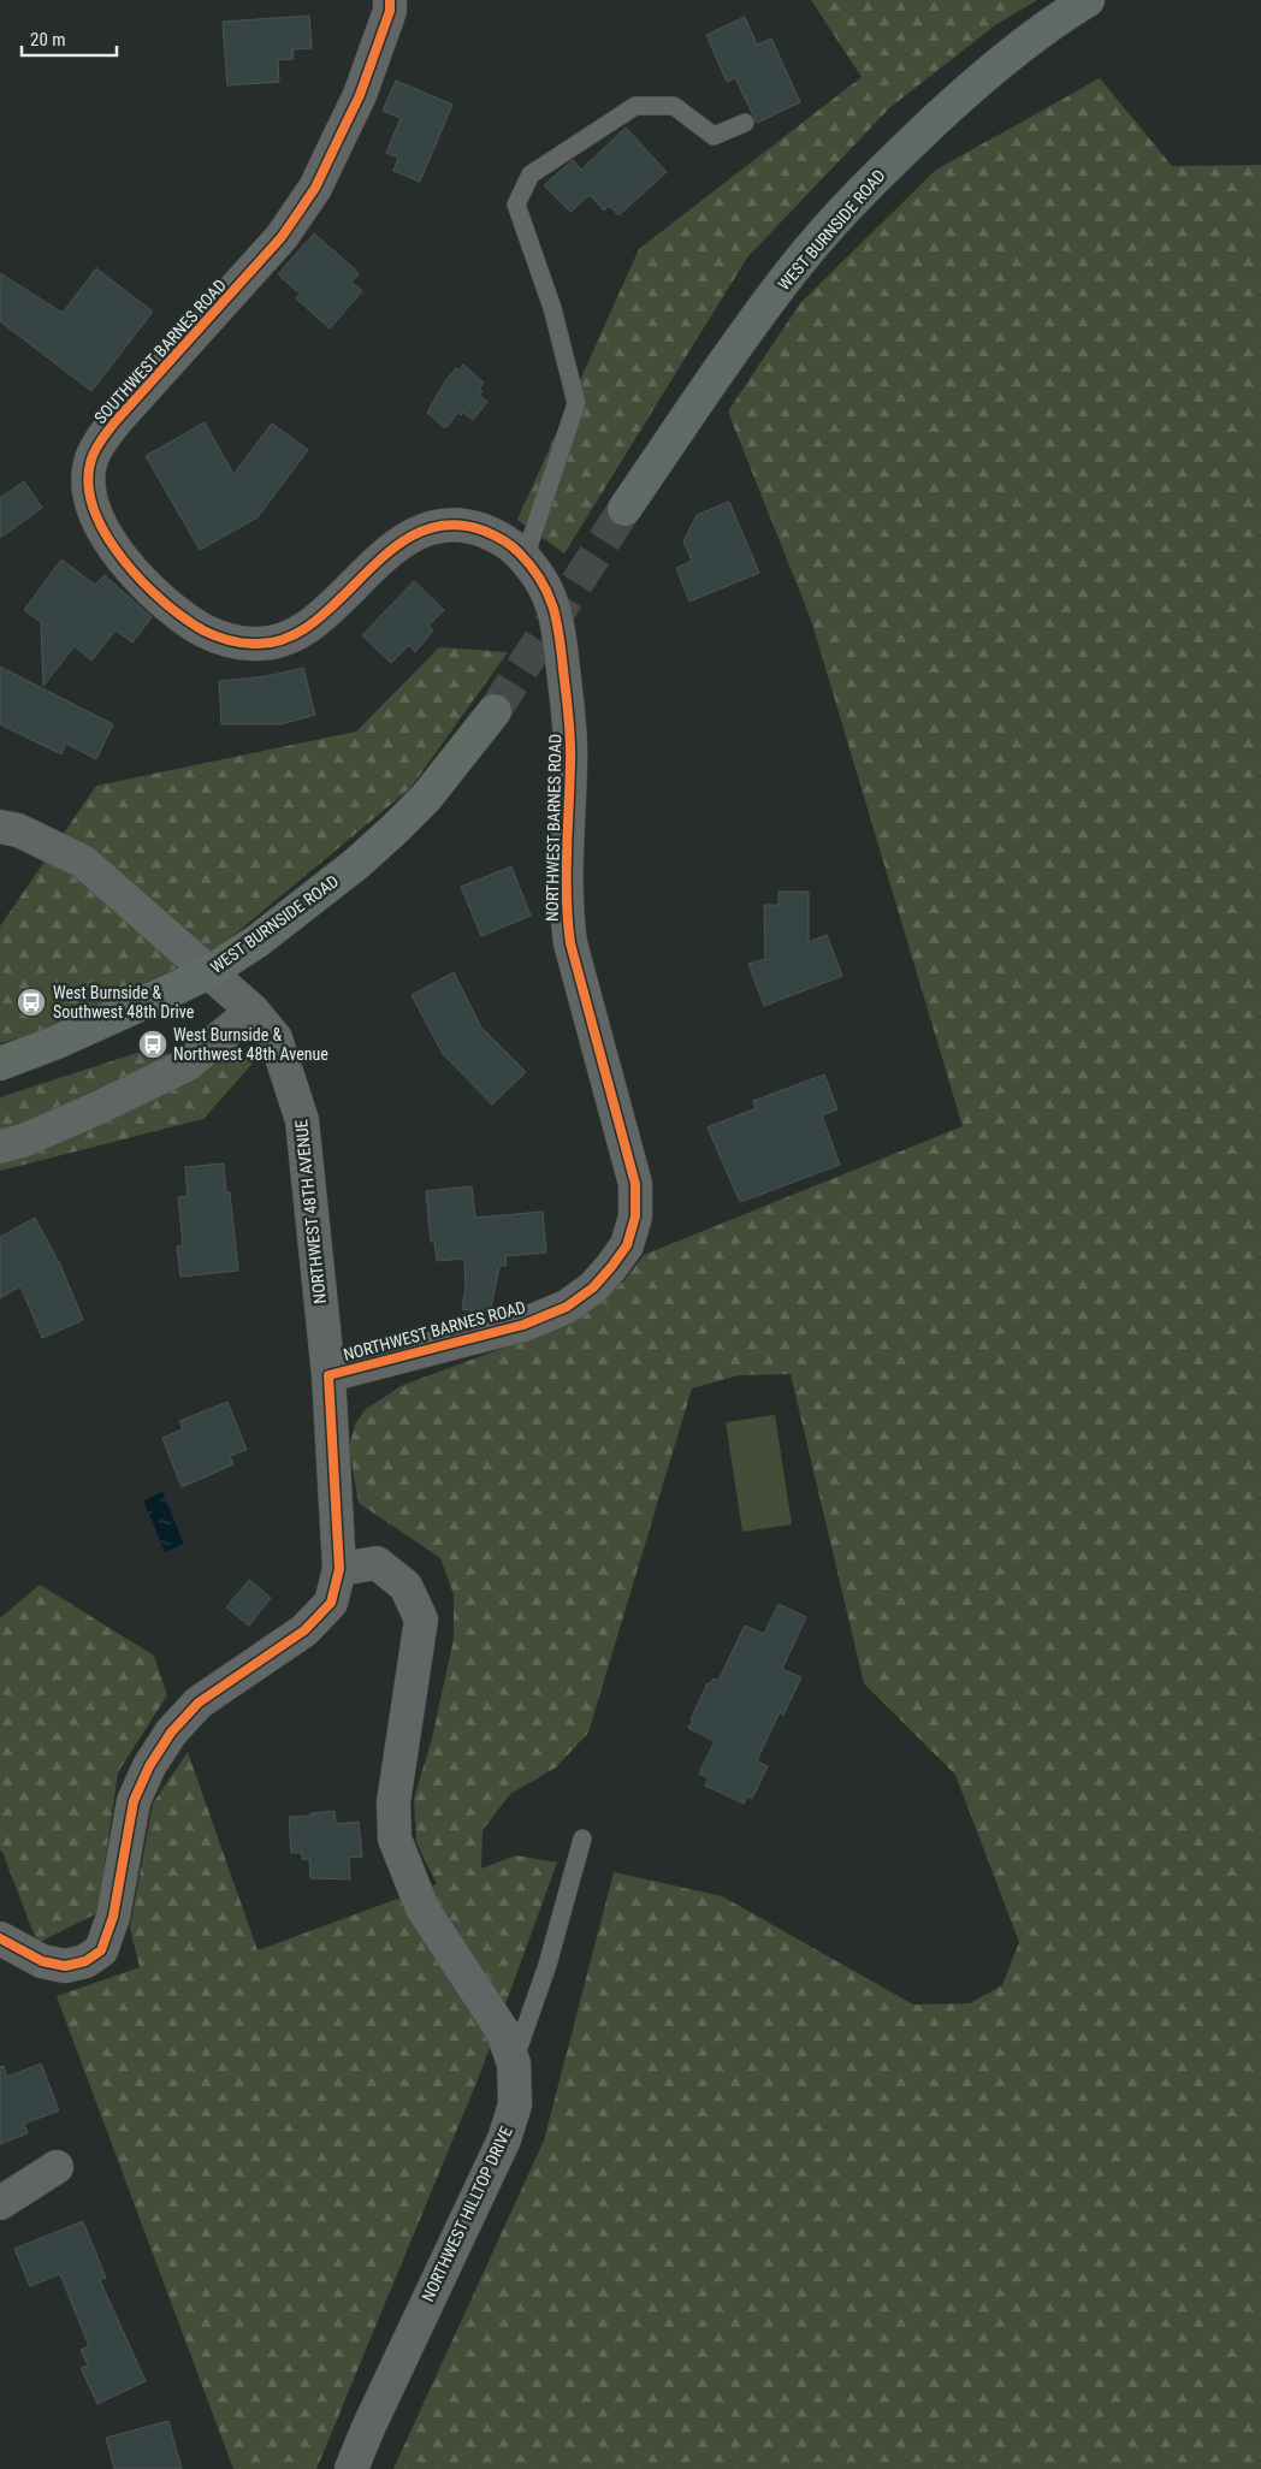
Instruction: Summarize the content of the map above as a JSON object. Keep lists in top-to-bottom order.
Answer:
{
  "streets": {
    "main road": ["WEST BURNSIDE ROAD"],
    "street": [
      "SOUTHWEST BARNES ROAD",
      "NORTHWEST BARNES ROAD",
      "NORTHWEST 48TH AVENUE",
      "NORTHWEST HILLTOP DRIVE"
    ]
  },
  "crossings": [
    ["WEST BURNSIDE ROAD", "NORTHWEST 48TH AVENUE"],
    ["SOUTHWEST BARNES ROAD", "NORTHWEST BARNES ROAD"],
    ["NORTHWEST BARNES ROAD", "NORTHWEST 48TH AVENUE"],
    ["NORTHWEST BARNES ROAD", "NORTHWEST HILLTOP DRIVE"]
  ],
  "places": {
    "bus stop": ["West Burnside & Southwest 48th Drive", "West Burnside & Northwest 48th Avenue"]
  },
  "scale_bar": "20 m"
}
